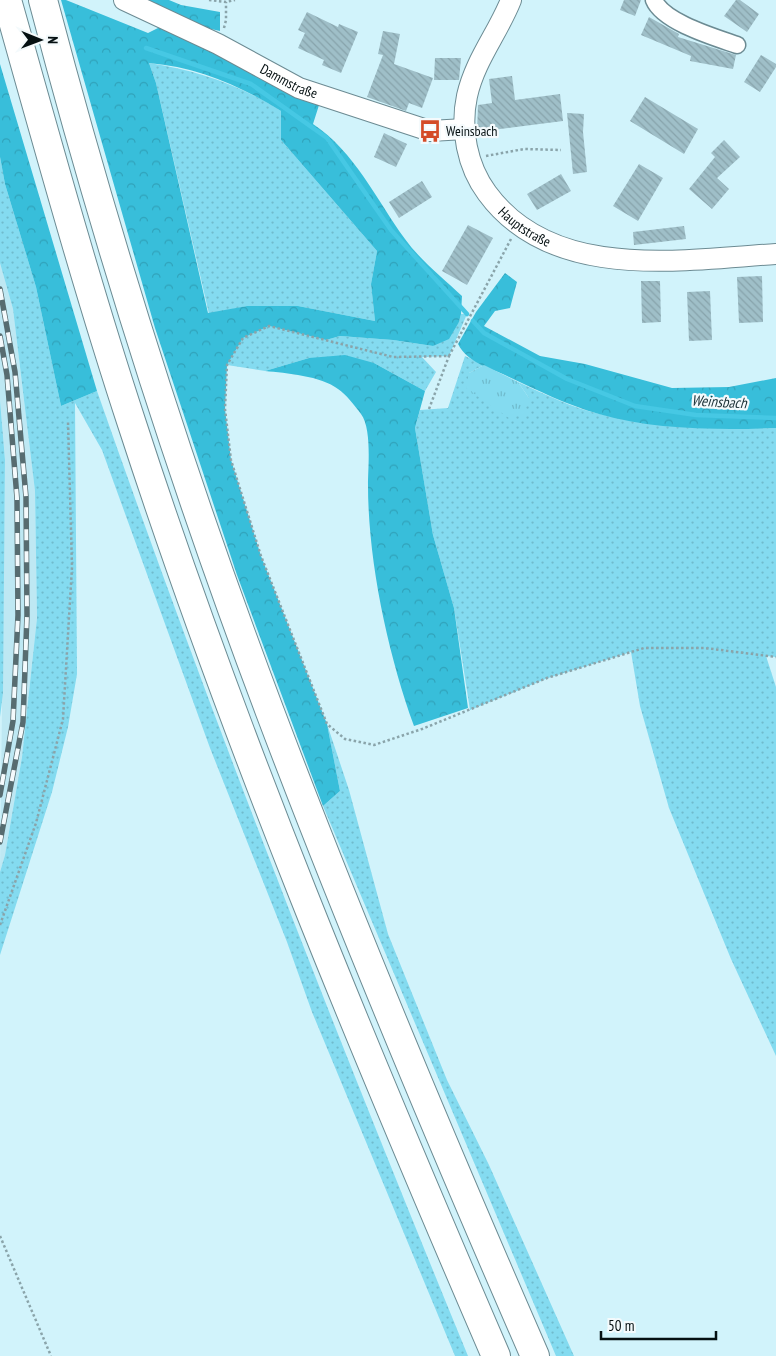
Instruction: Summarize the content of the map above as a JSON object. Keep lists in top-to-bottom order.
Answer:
{
  "streets": {
    "street": ["Dammstraße", "Hauptstraße"]
  },
  "crossings": [
    ["Dammstraße", "Hauptstraße"]
  ],
  "water": ["Weinsbach"],
  "places": {
    "bus stop": ["Weinsbach"]
  },
  "scale_bar": "50 m",
  "north": "right"
}
